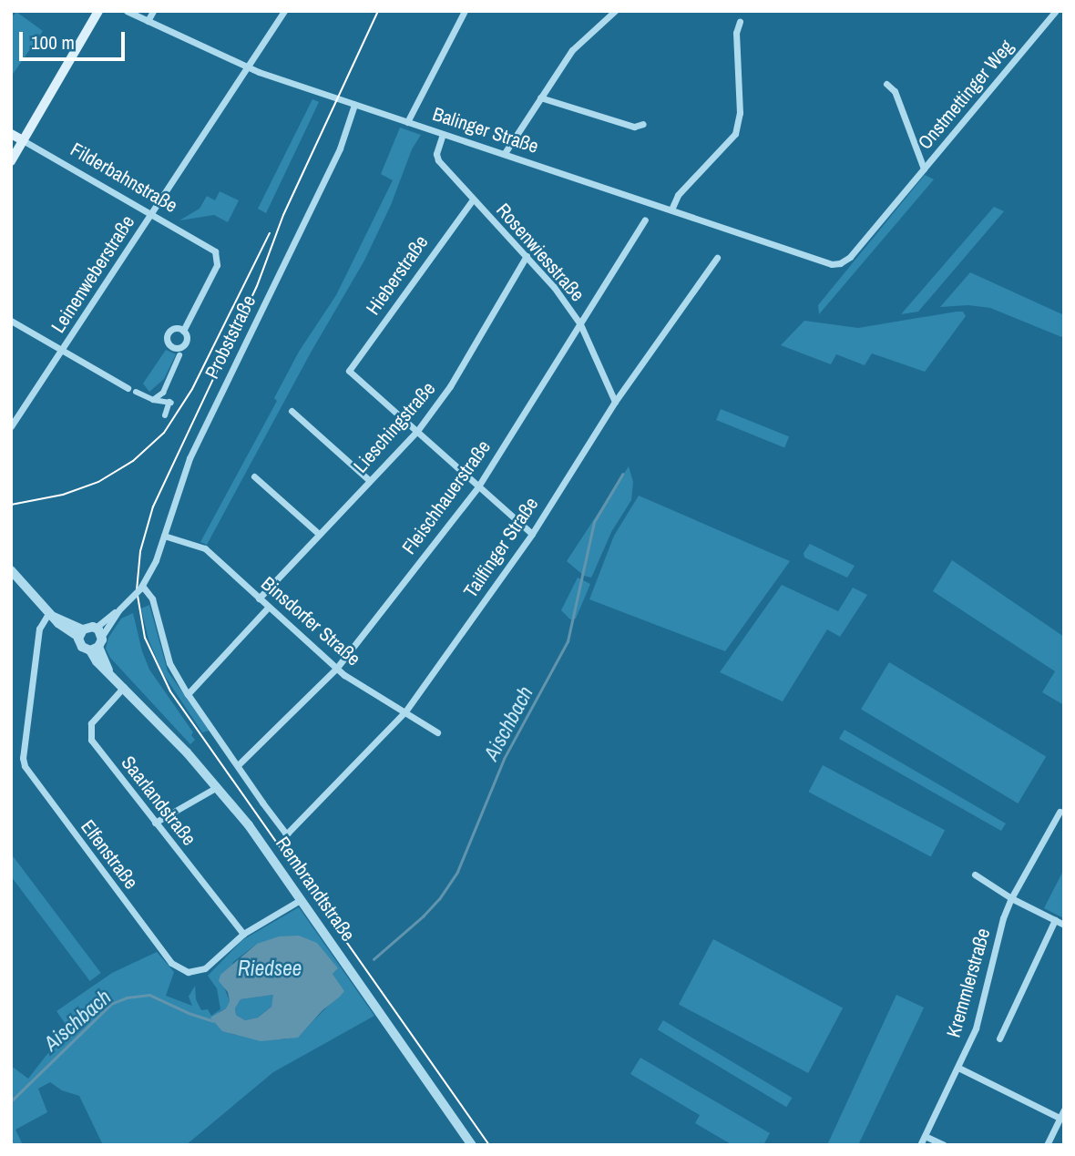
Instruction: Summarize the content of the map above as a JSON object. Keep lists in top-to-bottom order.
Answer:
{
  "streets": {
    "main road": ["Filderbahnstraße"],
    "street": [
      "Onstmettinger Weg",
      "Balinger Straße",
      "Rosenwiesstraße",
      "Leinenweberstraße",
      "Hieberstraße",
      "Probststraße",
      "Lieschingstraße",
      "Fleischhauerstraße",
      "Tailfinger Straße",
      "Binsdorfer Straße",
      "Saarlandstraße",
      "Elfenstraße",
      "Rembrandtstraße",
      "Kremmlerstraße"
    ]
  },
  "crossings": [
    ["Onstmettinger Weg", "Balinger Straße"],
    ["Balinger Straße", "Rosenwiesstraße"],
    ["Balinger Straße", "Leinenweberstraße"],
    ["Balinger Straße", "Probststraße"],
    ["Filderbahnstraße", "Leinenweberstraße"],
    ["Rosenwiesstraße", "Hieberstraße"],
    ["Rosenwiesstraße", "Lieschingstraße"],
    ["Rosenwiesstraße", "Fleischhauerstraße"],
    ["Rosenwiesstraße", "Tailfinger Straße"],
    ["Hieberstraße", "Lieschingstraße"],
    ["Probststraße", "Binsdorfer Straße"],
    ["Lieschingstraße", "Binsdorfer Straße"],
    ["Fleischhauerstraße", "Tailfinger Straße"],
    ["Fleischhauerstraße", "Binsdorfer Straße"],
    ["Tailfinger Straße", "Binsdorfer Straße"],
    ["Saarlandstraße", "Elfenstraße"],
    ["Saarlandstraße", "Rembrandtstraße"],
    ["Elfenstraße", "Rembrandtstraße"]
  ],
  "water": ["Aischbach", "Riedsee"],
  "scale_bar": "100 m"
}
